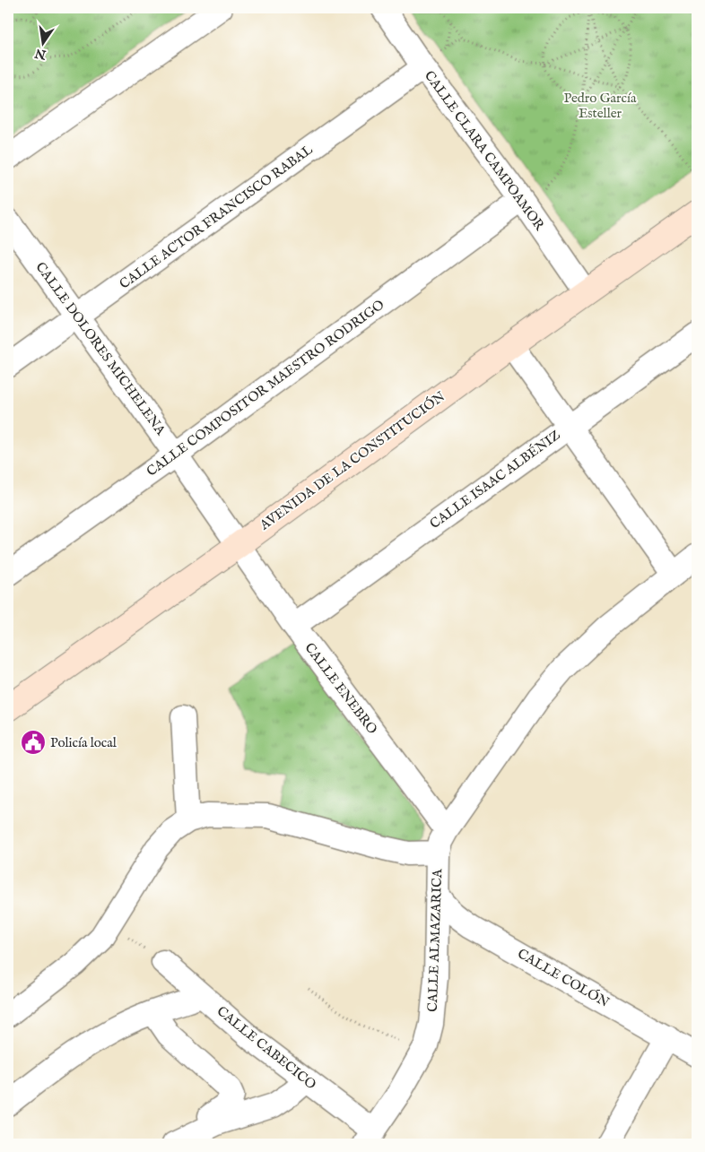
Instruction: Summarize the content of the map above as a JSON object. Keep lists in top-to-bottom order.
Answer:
{
  "streets": {
    "street": [
      "CALLE CLARA CAMPOAMOR",
      "CALLE ACTOR FRANCISCO RABAL",
      "CALLE DOLORES MICHELENA",
      "CALLE COMPOSITOR MAESTRO RODRIGO",
      "AVENIDA DE LA CONSTITUCIÓN",
      "CALLE ISAAC ALBÉNIZ",
      "CALLE ENEBRO",
      "CALLE ALMAZARICA",
      "CALLE COLÓN",
      "CALLE CABECICO"
    ]
  },
  "crossings": [
    ["CALLE CLARA CAMPOAMOR", "CALLE ACTOR FRANCISCO RABAL"],
    ["CALLE CLARA CAMPOAMOR", "CALLE COMPOSITOR MAESTRO RODRIGO"],
    ["CALLE CLARA CAMPOAMOR", "AVENIDA DE LA CONSTITUCIÓN"],
    ["CALLE ACTOR FRANCISCO RABAL", "CALLE DOLORES MICHELENA"],
    ["CALLE DOLORES MICHELENA", "CALLE COMPOSITOR MAESTRO RODRIGO"],
    ["CALLE DOLORES MICHELENA", "AVENIDA DE LA CONSTITUCIÓN"],
    ["CALLE DOLORES MICHELENA", "CALLE ENEBRO"],
    ["AVENIDA DE LA CONSTITUCIÓN", "CALLE ENEBRO"],
    ["CALLE ISAAC ALBÉNIZ", "CALLE ENEBRO"],
    ["CALLE ENEBRO", "CALLE ALMAZARICA"],
    ["CALLE ALMAZARICA", "CALLE COLÓN"],
    ["CALLE ALMAZARICA", "CALLE CABECICO"]
  ],
  "parks": ["Pedro García Esteller"],
  "places": {
    "public building": ["Policía local"]
  },
  "north": "bottom"
}
